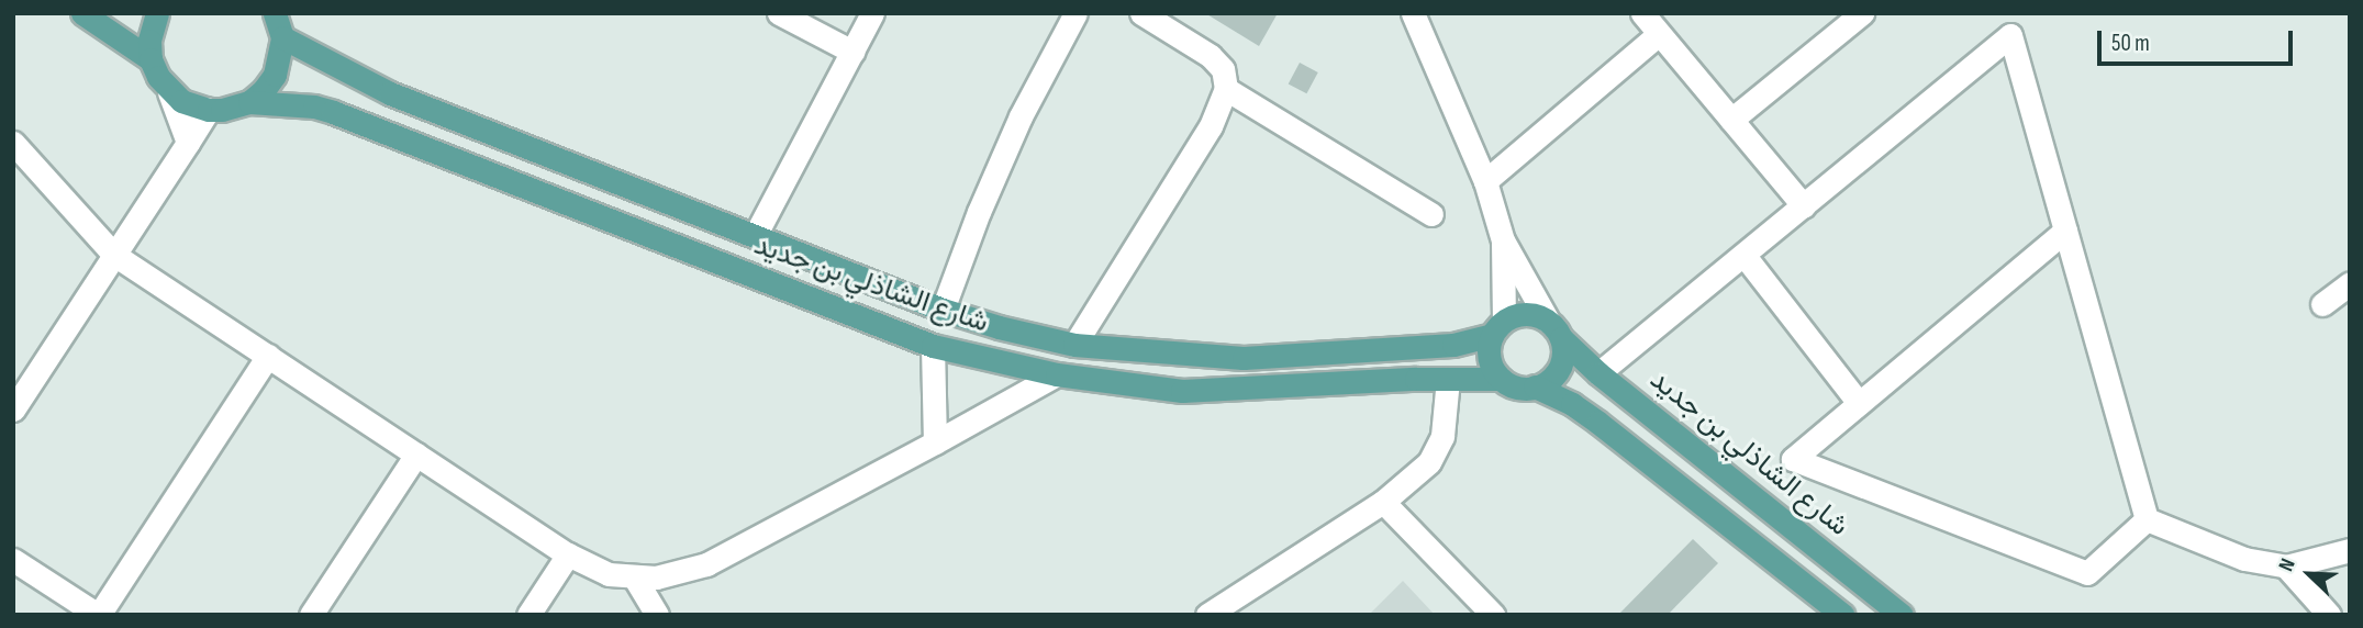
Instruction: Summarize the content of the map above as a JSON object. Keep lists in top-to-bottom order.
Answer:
{
  "streets": {
    "main road": ["شارع الشاذلي بن جديد"]
  },
  "scale_bar": "50 m",
  "north": "top left"
}
